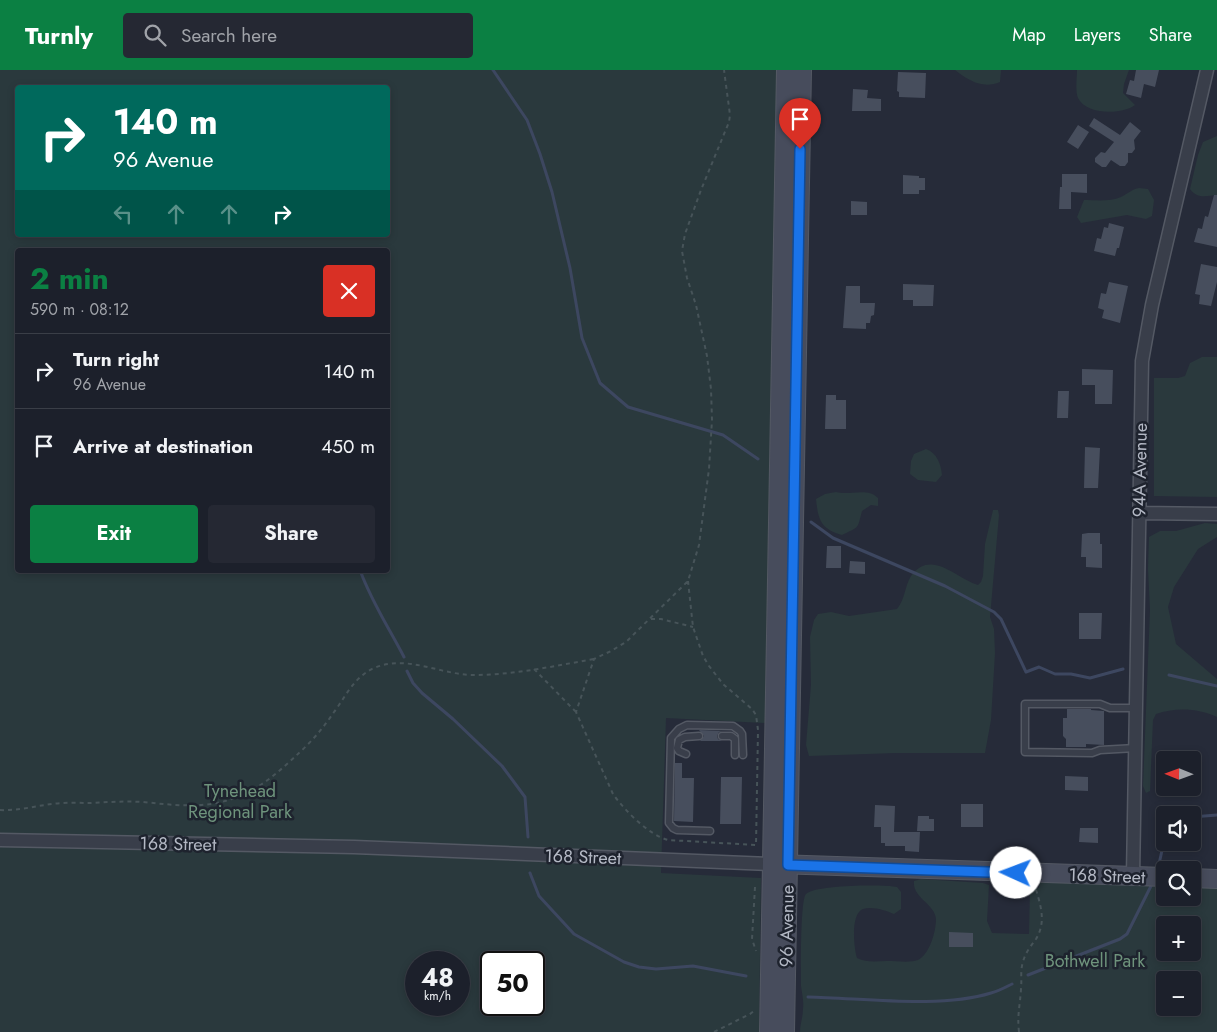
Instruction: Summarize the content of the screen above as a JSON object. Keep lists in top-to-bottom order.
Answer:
{
  "streets": {
    "main road": ["168 Street", "96 Avenue"],
    "street": ["94A Avenue"]
  },
  "crossings": [
    ["94A Avenue", "168 Street"],
    ["168 Street", "96 Avenue"]
  ],
  "parks": ["Tynehead Regional Park", "Bothwell Park"],
  "north": "left",
  "page": {
    "header": "Turnly",
    "search": "Search here",
    "nav": ["Map", "Layers", "Share"],
    "turn": ["140 m", "96 Avenue"],
    "heading": ["2 min", "590 m · 08:12"],
    "list": [
      {
        "name": "Turn right",
        "note": "96 Avenue",
        "value": "140 m"
      },
      {
        "name": "Arrive at destination",
        "value": "450 m"
      }
    ],
    "buttons": ["Exit", "Share"],
    "map_buttons": ["+", "−"],
    "speed": "48 km/h",
    "limit": "50"
  }
}
